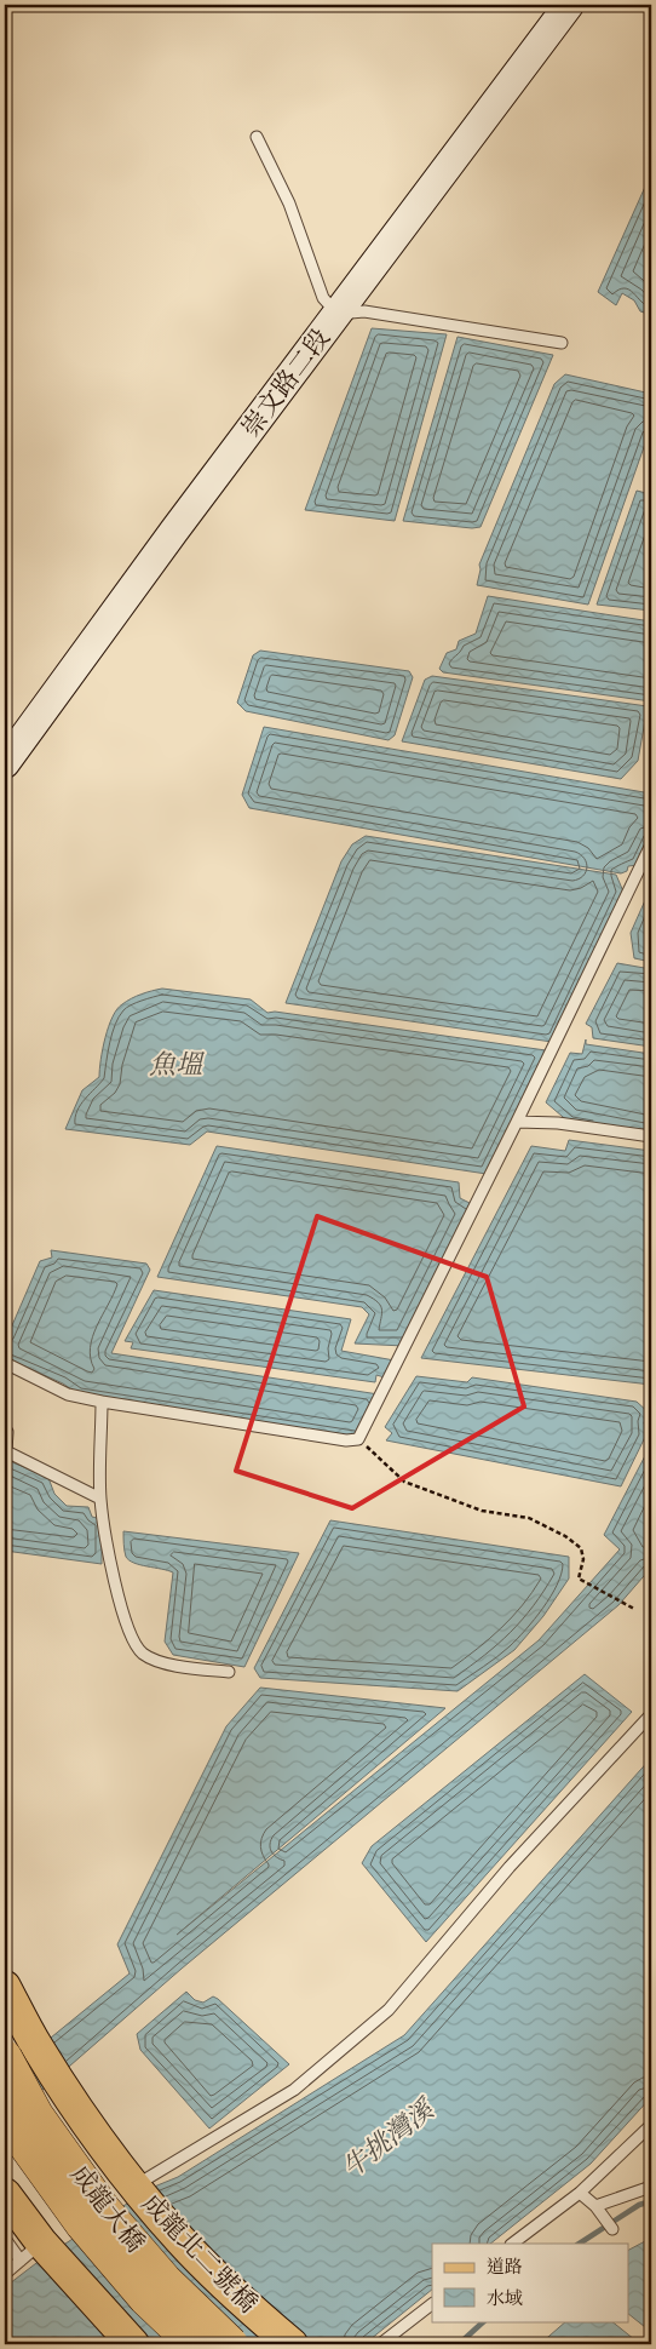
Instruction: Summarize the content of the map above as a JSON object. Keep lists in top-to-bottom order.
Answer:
{
  "streets": {
    "highway": ["成龍大橋"],
    "main road": ["成龍北二號橋"],
    "street": ["崇文路二段"]
  },
  "water": ["魚塭", "牛挑灣溪"],
  "legend": ["道路", "水域"]
}
